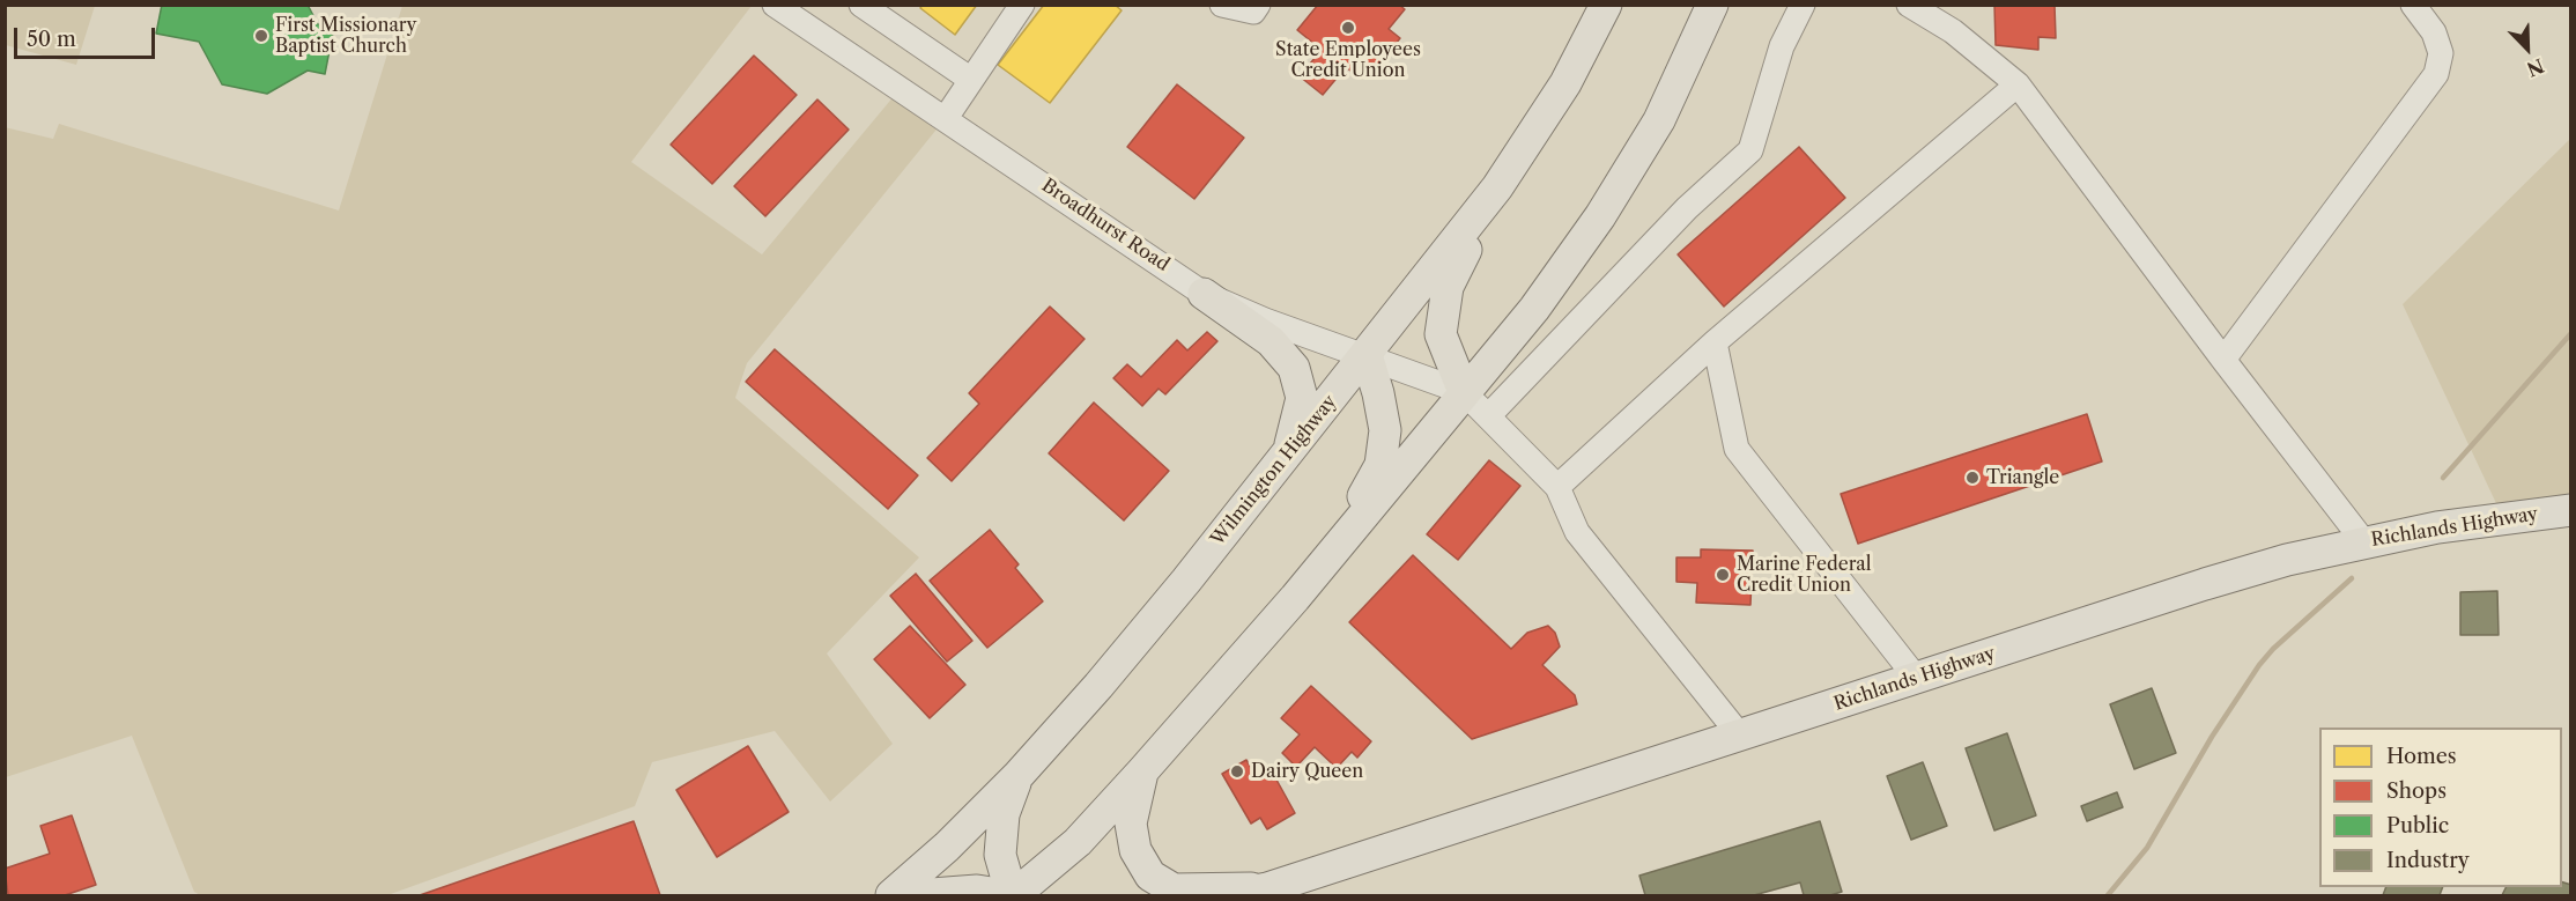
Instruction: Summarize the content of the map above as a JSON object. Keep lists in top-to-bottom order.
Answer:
{
  "streets": {
    "main road": ["Wilmington Highway", "Richlands Highway"],
    "street": ["Broadhurst Road"]
  },
  "crossings": [
    ["Broadhurst Road", "Wilmington Highway"]
  ],
  "places": [
    "State Employees Credit Union",
    "First Missionary Baptist Church",
    "Triangle",
    "Marine Federal Credit Union",
    "Dairy Queen"
  ],
  "legend": [
    "Homes",
    "Shops",
    "Public",
    "Industry"
  ],
  "scale_bar": "50 m",
  "north": "bottom right"
}
